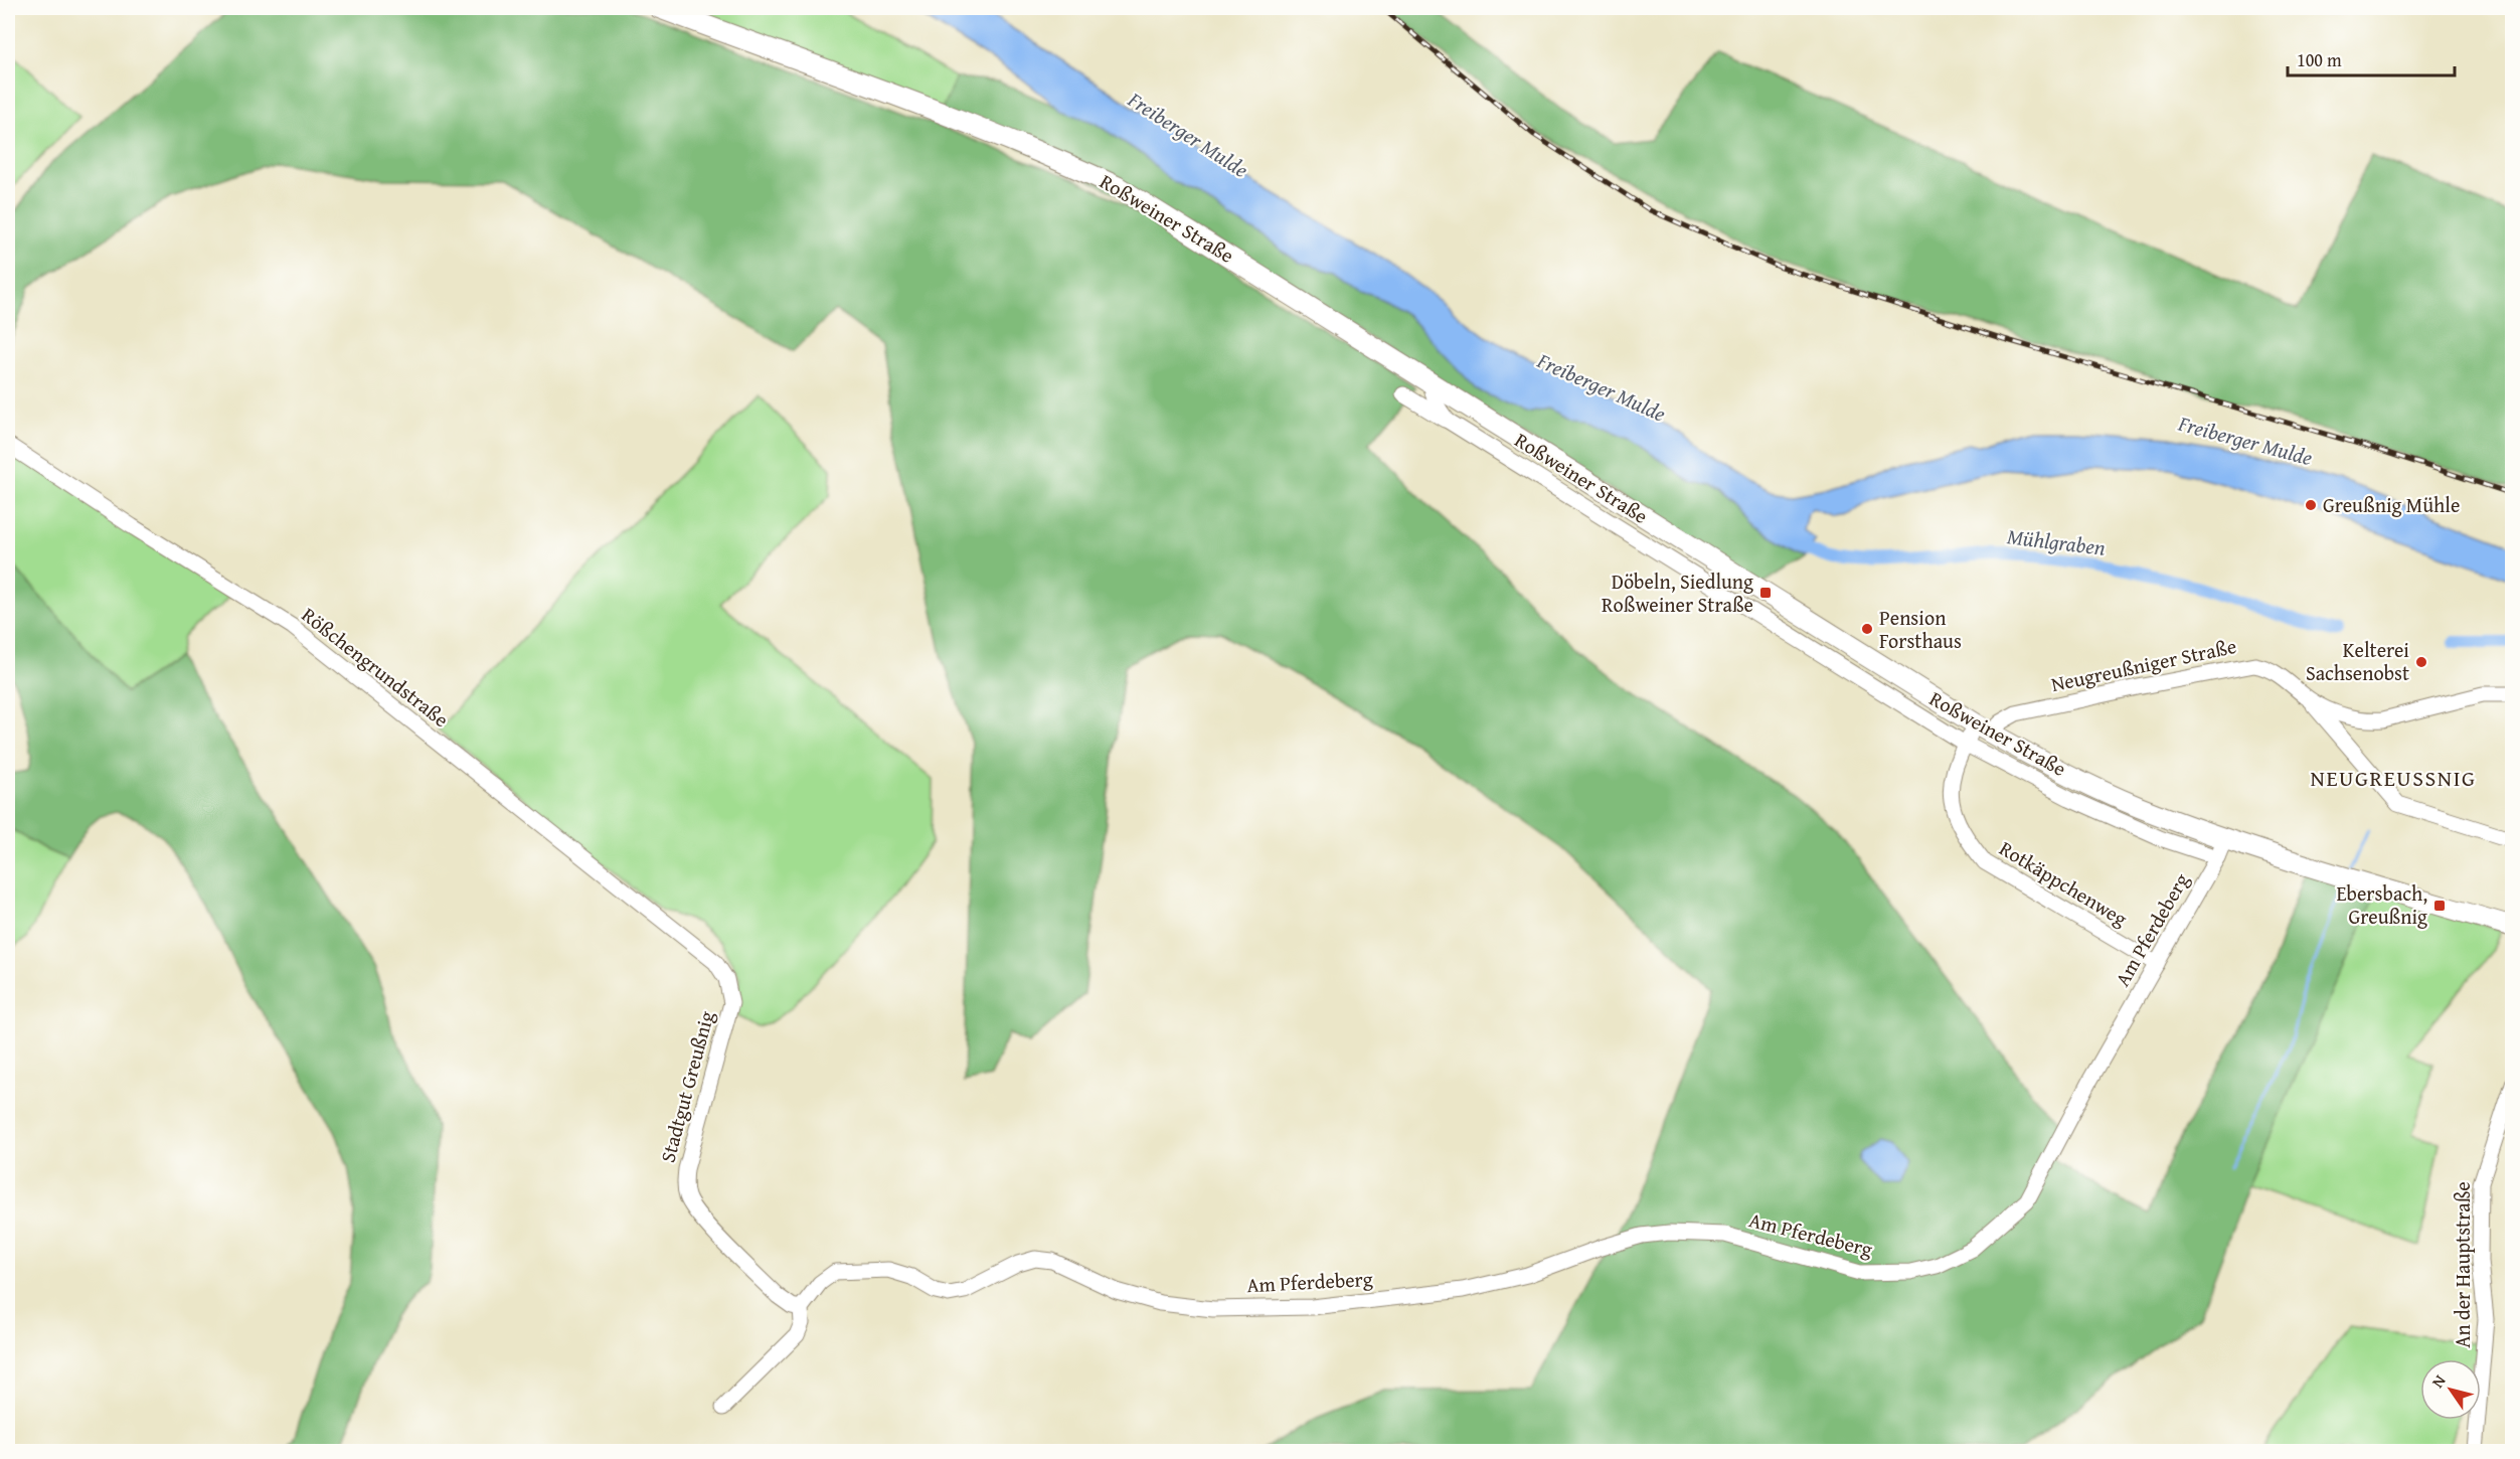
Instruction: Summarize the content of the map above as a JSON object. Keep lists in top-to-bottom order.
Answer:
{
  "streets": {
    "main road": ["Roßweiner Straße"],
    "street": [
      "Neugreußniger Straße",
      "Rößchengrundstraße",
      "Rotkäppchenweg",
      "Am Pferdeberg",
      "Stadtgut Greußnig",
      "An der Hauptstraße"
    ]
  },
  "crossings": [
    ["Roßweiner Straße", "Neugreußniger Straße"],
    ["Roßweiner Straße", "Rotkäppchenweg"],
    ["Roßweiner Straße", "Am Pferdeberg"],
    ["Neugreußniger Straße", "Rotkäppchenweg"],
    ["Rößchengrundstraße", "Stadtgut Greußnig"],
    ["Rotkäppchenweg", "Am Pferdeberg"],
    ["Am Pferdeberg", "Stadtgut Greußnig"]
  ],
  "districts": ["NEUGREUSSNIG"],
  "water": ["Freiberger Mulde", "Mühlgraben"],
  "places": {
    "other": ["Greußnig Mühle", "Pension Forsthaus", "Kelterei Sachsenobst"],
    "transit": ["Döbeln, Siedlung Roßweiner Straße", "Ebersbach, Greußnig"]
  },
  "scale_bar": "100 m",
  "north": "top left"
}
